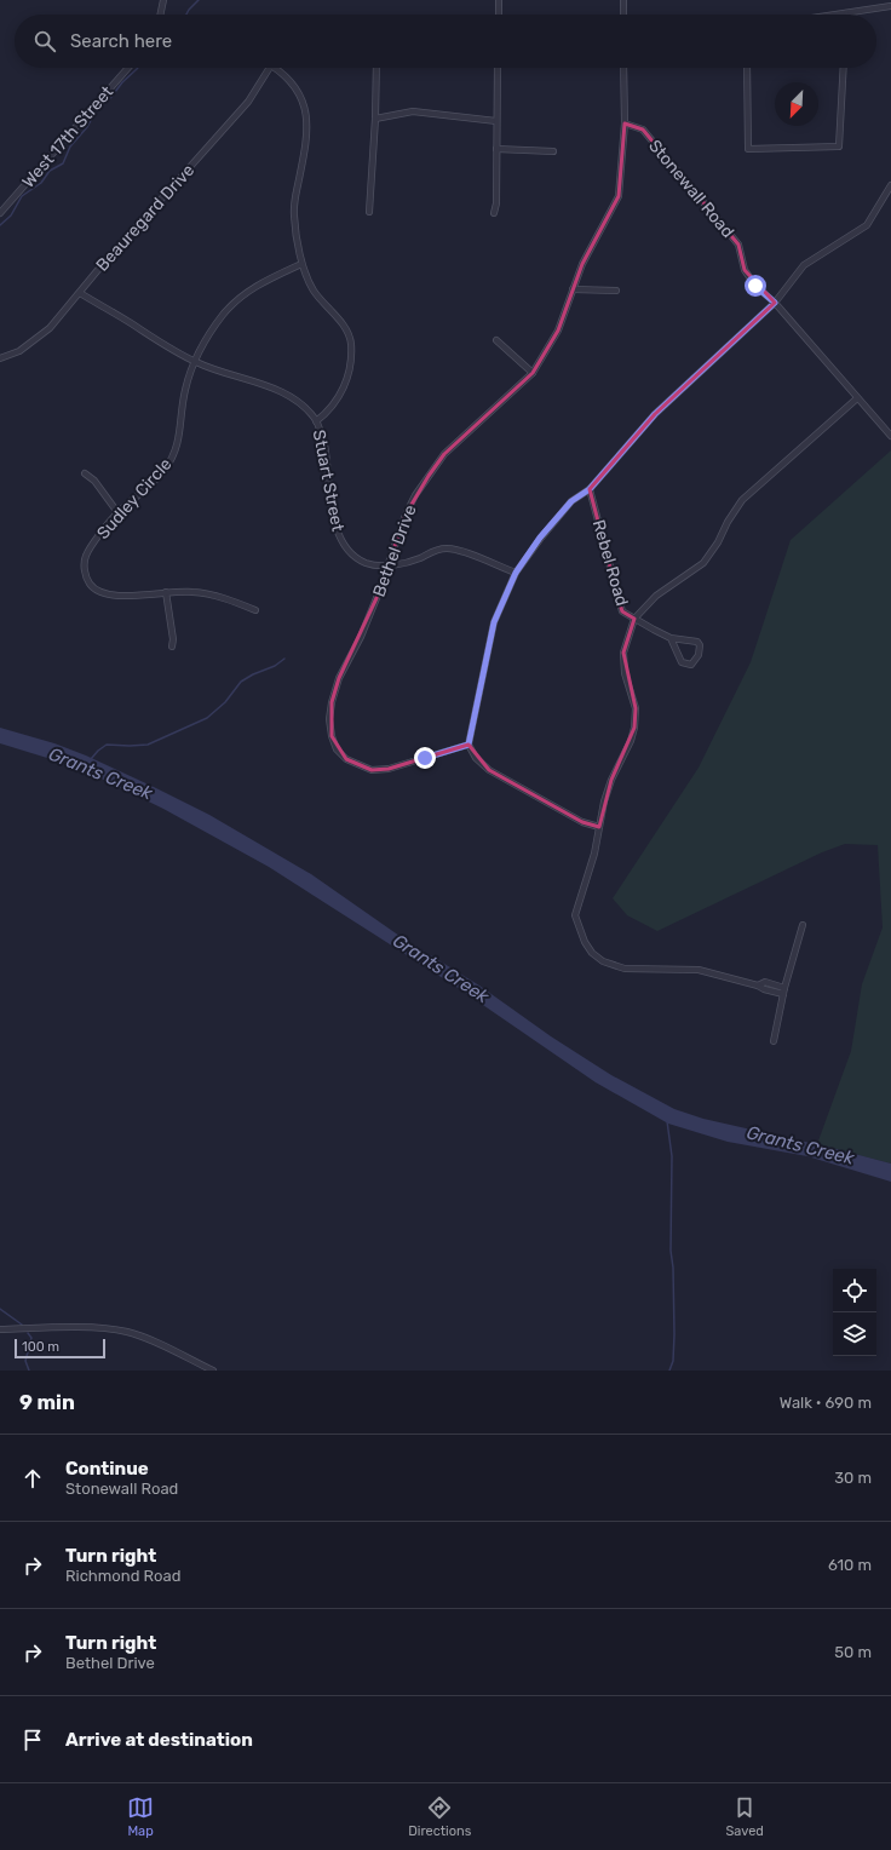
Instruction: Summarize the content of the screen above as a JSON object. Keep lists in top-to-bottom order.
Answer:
{
  "streets": {
    "street": [
      "West 17th Street",
      "Stonewall Road",
      "Beauregard Drive",
      "Stuart Street",
      "Sudley Circle",
      "Bethel Drive",
      "Rebel Road"
    ]
  },
  "crossings": [
    ["Stonewall Road", "Bethel Drive"],
    ["Beauregard Drive", "Stuart Street"],
    ["Stuart Street", "Sudley Circle"],
    ["Stuart Street", "Bethel Drive"]
  ],
  "water": ["Grants Creek"],
  "scale_bar": "100 m",
  "north": "bottom left",
  "page": {
    "search": "Search here",
    "scale": "100 m",
    "heading": ["9 min", "Walk · 690 m"],
    "list": [
      ["Continue", "Stonewall Road", "30 m"],
      ["Turn right", "Richmond Road", "610 m"],
      ["Turn right", "Bethel Drive", "50 m"],
      "Arrive at destination"
    ],
    "nav": ["Map", "Directions", "Saved"]
  }
}
